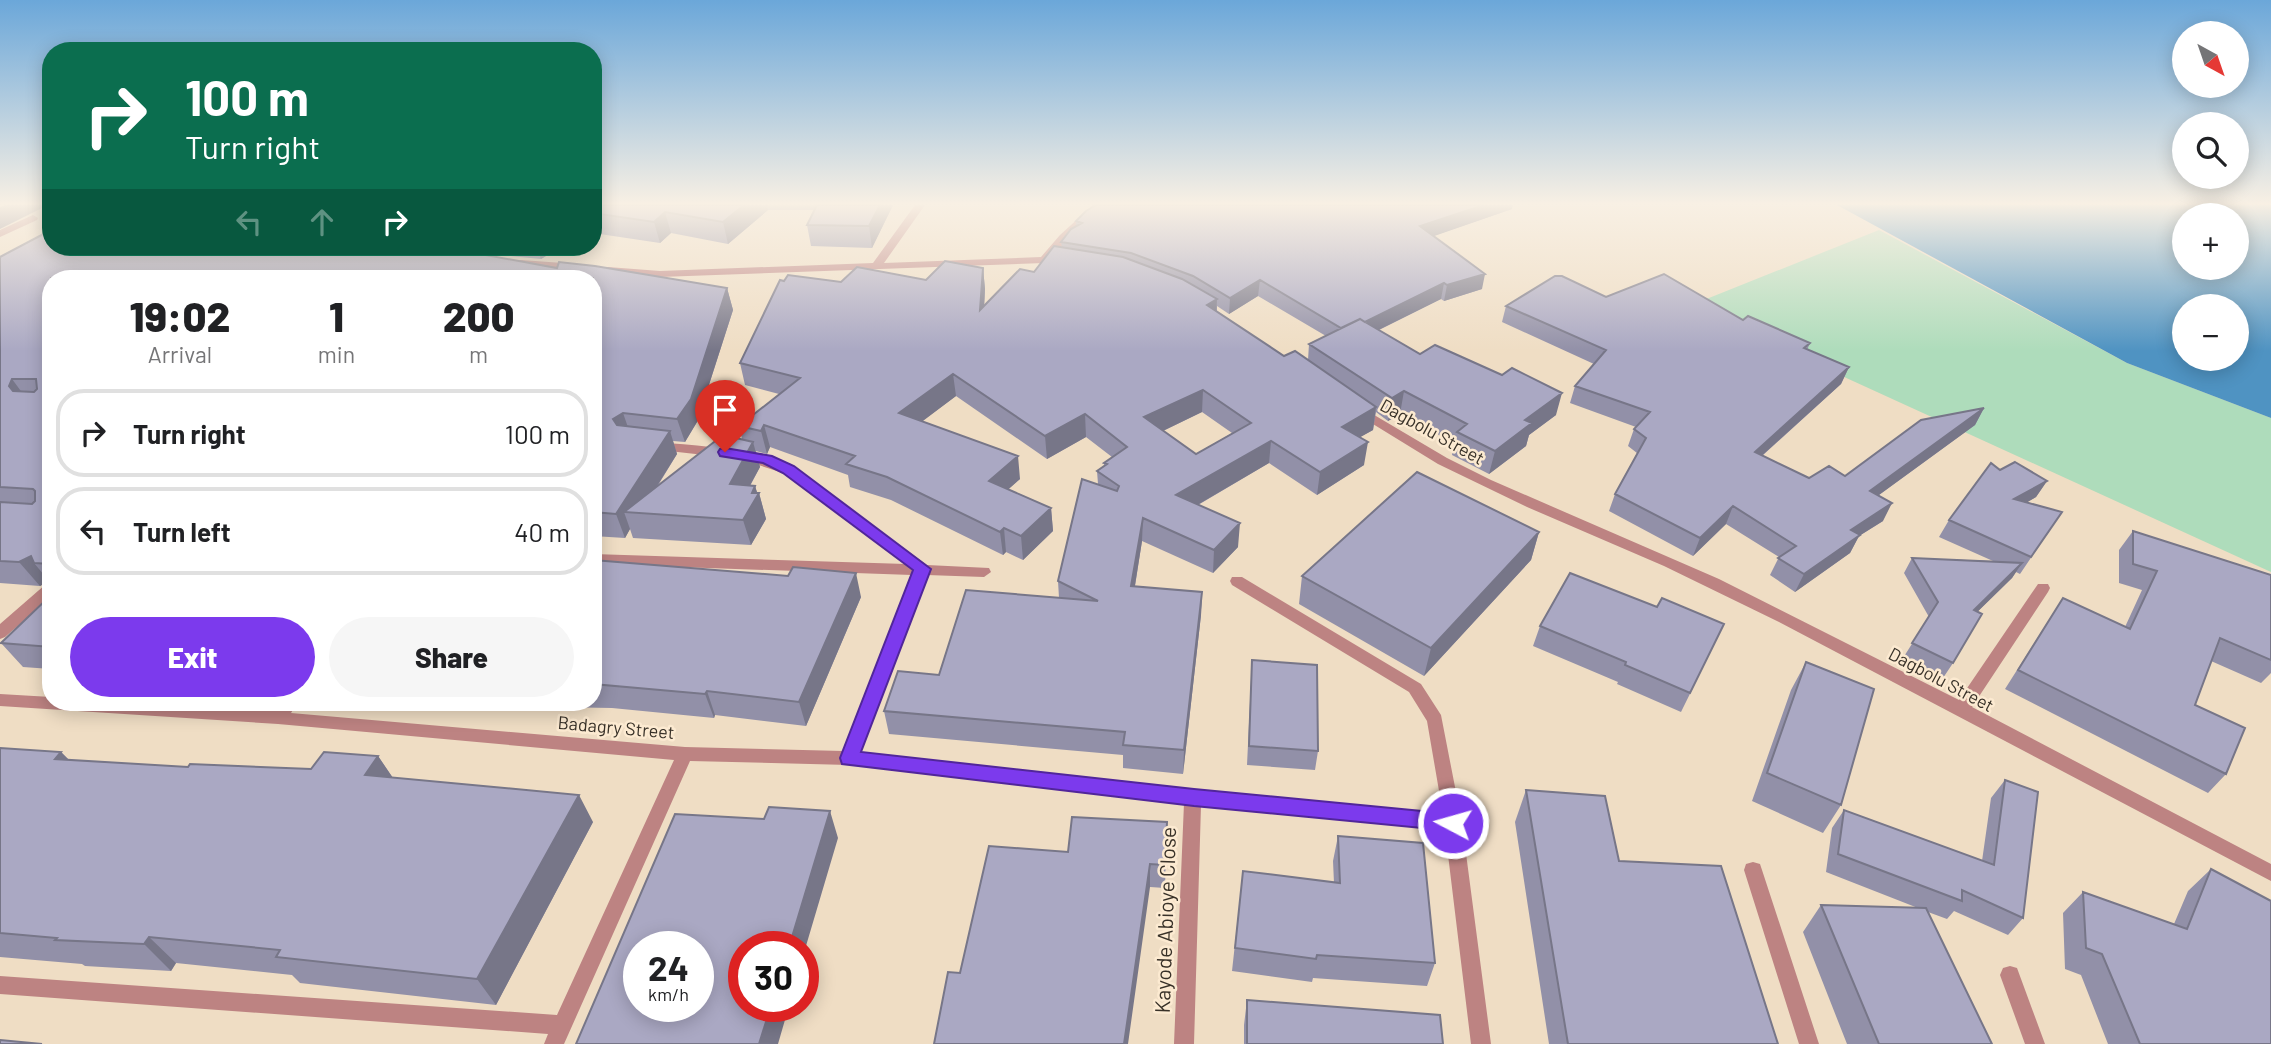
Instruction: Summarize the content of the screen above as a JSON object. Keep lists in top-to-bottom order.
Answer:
{
  "streets": {
    "street": ["Dagbolu Street", "Badagry Street", "Kayode Abioye Close"]
  },
  "crossings": [
    ["Badagry Street", "Kayode Abioye Close"]
  ],
  "north": "bottom right",
  "page": {
    "map_buttons": ["+", "−"],
    "turn": ["100 m", "Turn right"],
    "eta": [
      "19:02",
      "Arrival",
      "1",
      "min",
      "200",
      "m"
    ],
    "list": [
      {
        "name": "Turn right",
        "value": "100 m"
      },
      {
        "name": "Turn left",
        "value": "40 m"
      }
    ],
    "buttons": ["Exit", "Share"],
    "speed": "24 km/h",
    "limit": "30"
  }
}
